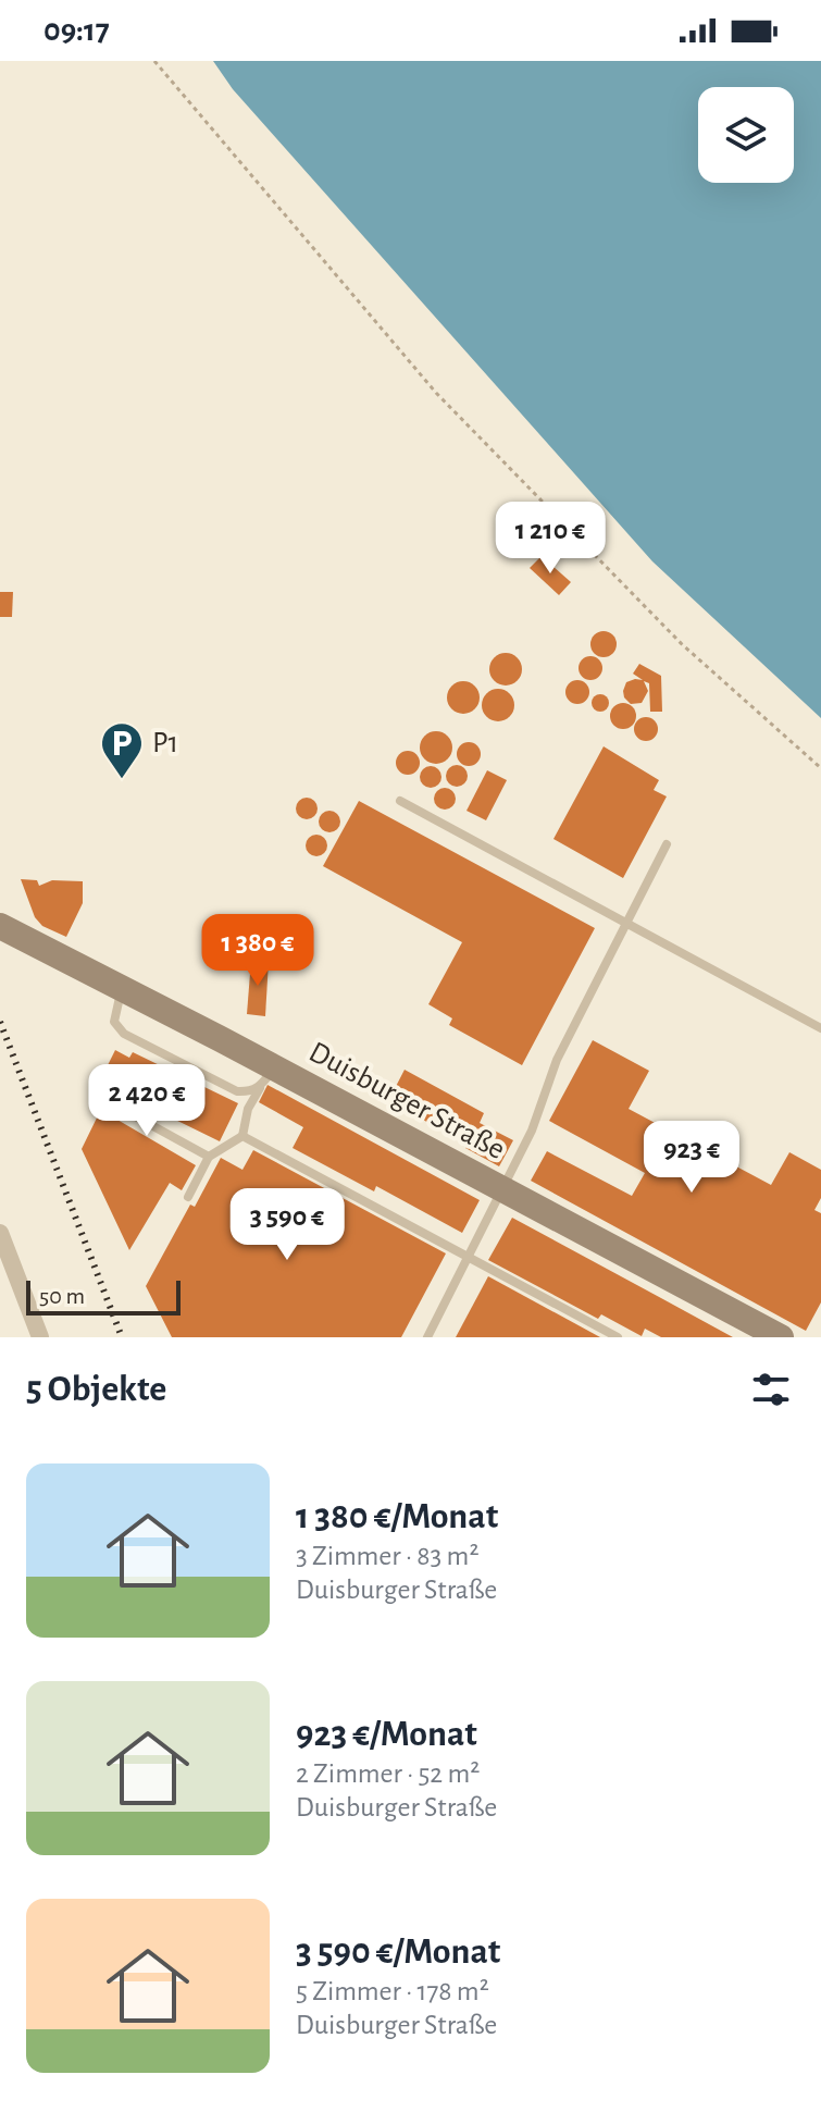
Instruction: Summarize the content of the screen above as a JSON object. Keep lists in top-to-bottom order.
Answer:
{
  "streets": {
    "main road": ["Duisburger Straße"]
  },
  "places": {
    "parking": ["P1"]
  },
  "scale_bar": "50 m",
  "page": {
    "status": "09:17",
    "price": [
      "1 210 €",
      "1 380 €",
      "2 420 €",
      "923 €",
      "3 590 €"
    ],
    "scale": "50 m",
    "heading": "5 Objekte",
    "list": [
      {
        "name": "1 380 €/Monat",
        "note": "3 Zimmer · 83 m² · Duisburger Straße"
      },
      {
        "name": "923 €/Monat",
        "note": "2 Zimmer · 52 m² · Duisburger Straße"
      },
      {
        "name": "3 590 €/Monat",
        "note": "5 Zimmer · 178 m² · Duisburger Straße"
      }
    ]
  }
}
